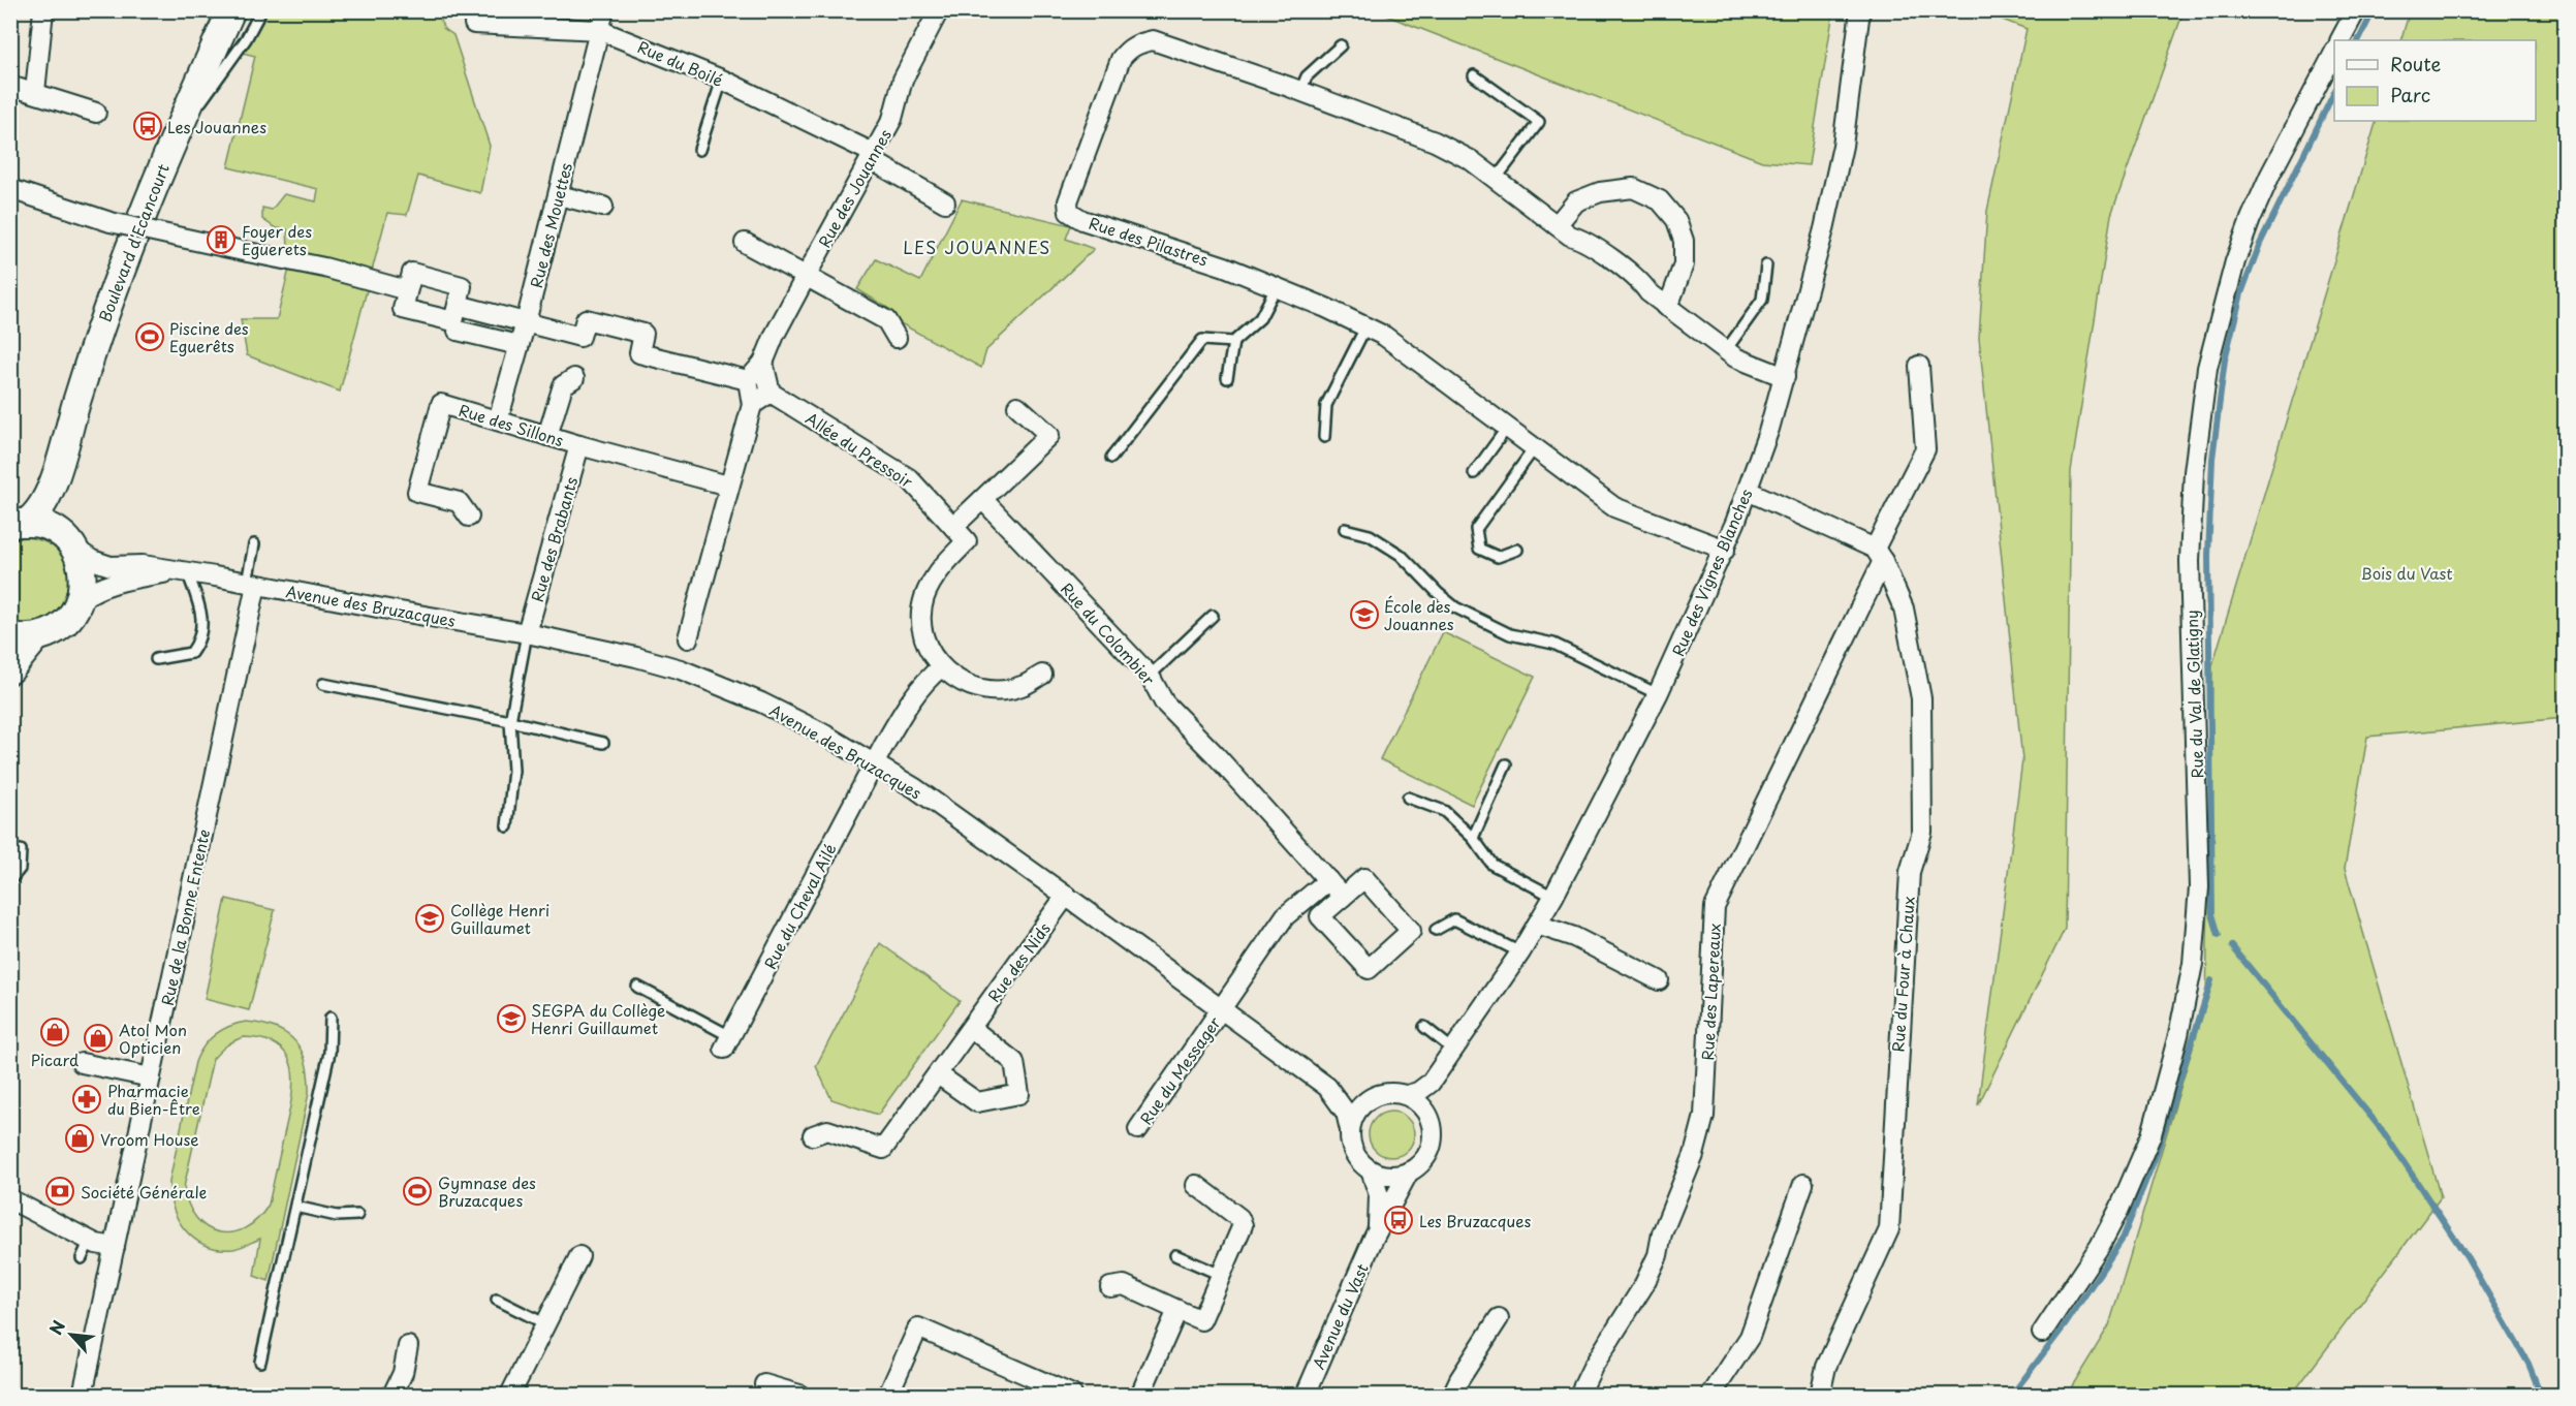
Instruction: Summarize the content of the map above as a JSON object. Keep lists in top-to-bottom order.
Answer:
{
  "streets": {
    "main road": ["Boulevard d'Ecancourt"],
    "street": [
      "Rue du Boilé",
      "Rue des Jouannes",
      "Rue des Mouettes",
      "Rue des Pilastres",
      "Rue des Sillons",
      "Allée du Pressoir",
      "Rue des Brabants",
      "Rue des Vignes Blanches",
      "Avenue des Bruzacques",
      "Rue du Colombier",
      "Rue du Val de Glatigny",
      "Rue du Cheval Ailé",
      "Rue de la Bonne Entente",
      "Rue des Nids",
      "Rue du Four à Chaux",
      "Rue des Lapereaux",
      "Rue du Messager",
      "Avenue du Vast"
    ]
  },
  "crossings": [
    ["Rue du Boilé", "Rue des Jouannes"],
    ["Rue du Boilé", "Rue des Mouettes"],
    ["Rue des Mouettes", "Rue des Sillons"],
    ["Rue des Pilastres", "Rue des Vignes Blanches"],
    ["Rue des Sillons", "Rue des Brabants"],
    ["Allée du Pressoir", "Rue du Cheval Ailé"],
    ["Rue des Brabants", "Avenue des Bruzacques"],
    ["Rue des Vignes Blanches", "Avenue des Bruzacques"],
    ["Rue des Vignes Blanches", "Avenue du Vast"],
    ["Avenue des Bruzacques", "Rue du Cheval Ailé"],
    ["Avenue des Bruzacques", "Rue de la Bonne Entente"],
    ["Avenue des Bruzacques", "Rue des Nids"],
    ["Avenue des Bruzacques", "Rue du Messager"],
    ["Avenue des Bruzacques", "Avenue du Vast"],
    ["Rue du Four à Chaux", "Rue des Lapereaux"]
  ],
  "districts": ["LES JOUANNES"],
  "parks": ["Bois du Vast"],
  "places": {
    "bus stop": ["Les Jouannes", "Les Bruzacques"],
    "building": ["Foyer des Eguerets"],
    "sports": ["Piscine des Eguerêts", "Gymnase des Bruzacques"],
    "school or university": ["École des Jouannes", "Collège Henri Guillaumet", "SEGPA du Collège Henri Guillaumet"],
    "shop": ["Picard", "Atol Mon Opticien", "Vroom House"],
    "pharmacy": ["Pharmacie du Bien-Être"],
    "bank": ["Société Générale"]
  },
  "legend": ["Route", "Parc"],
  "north": "top left"
}
